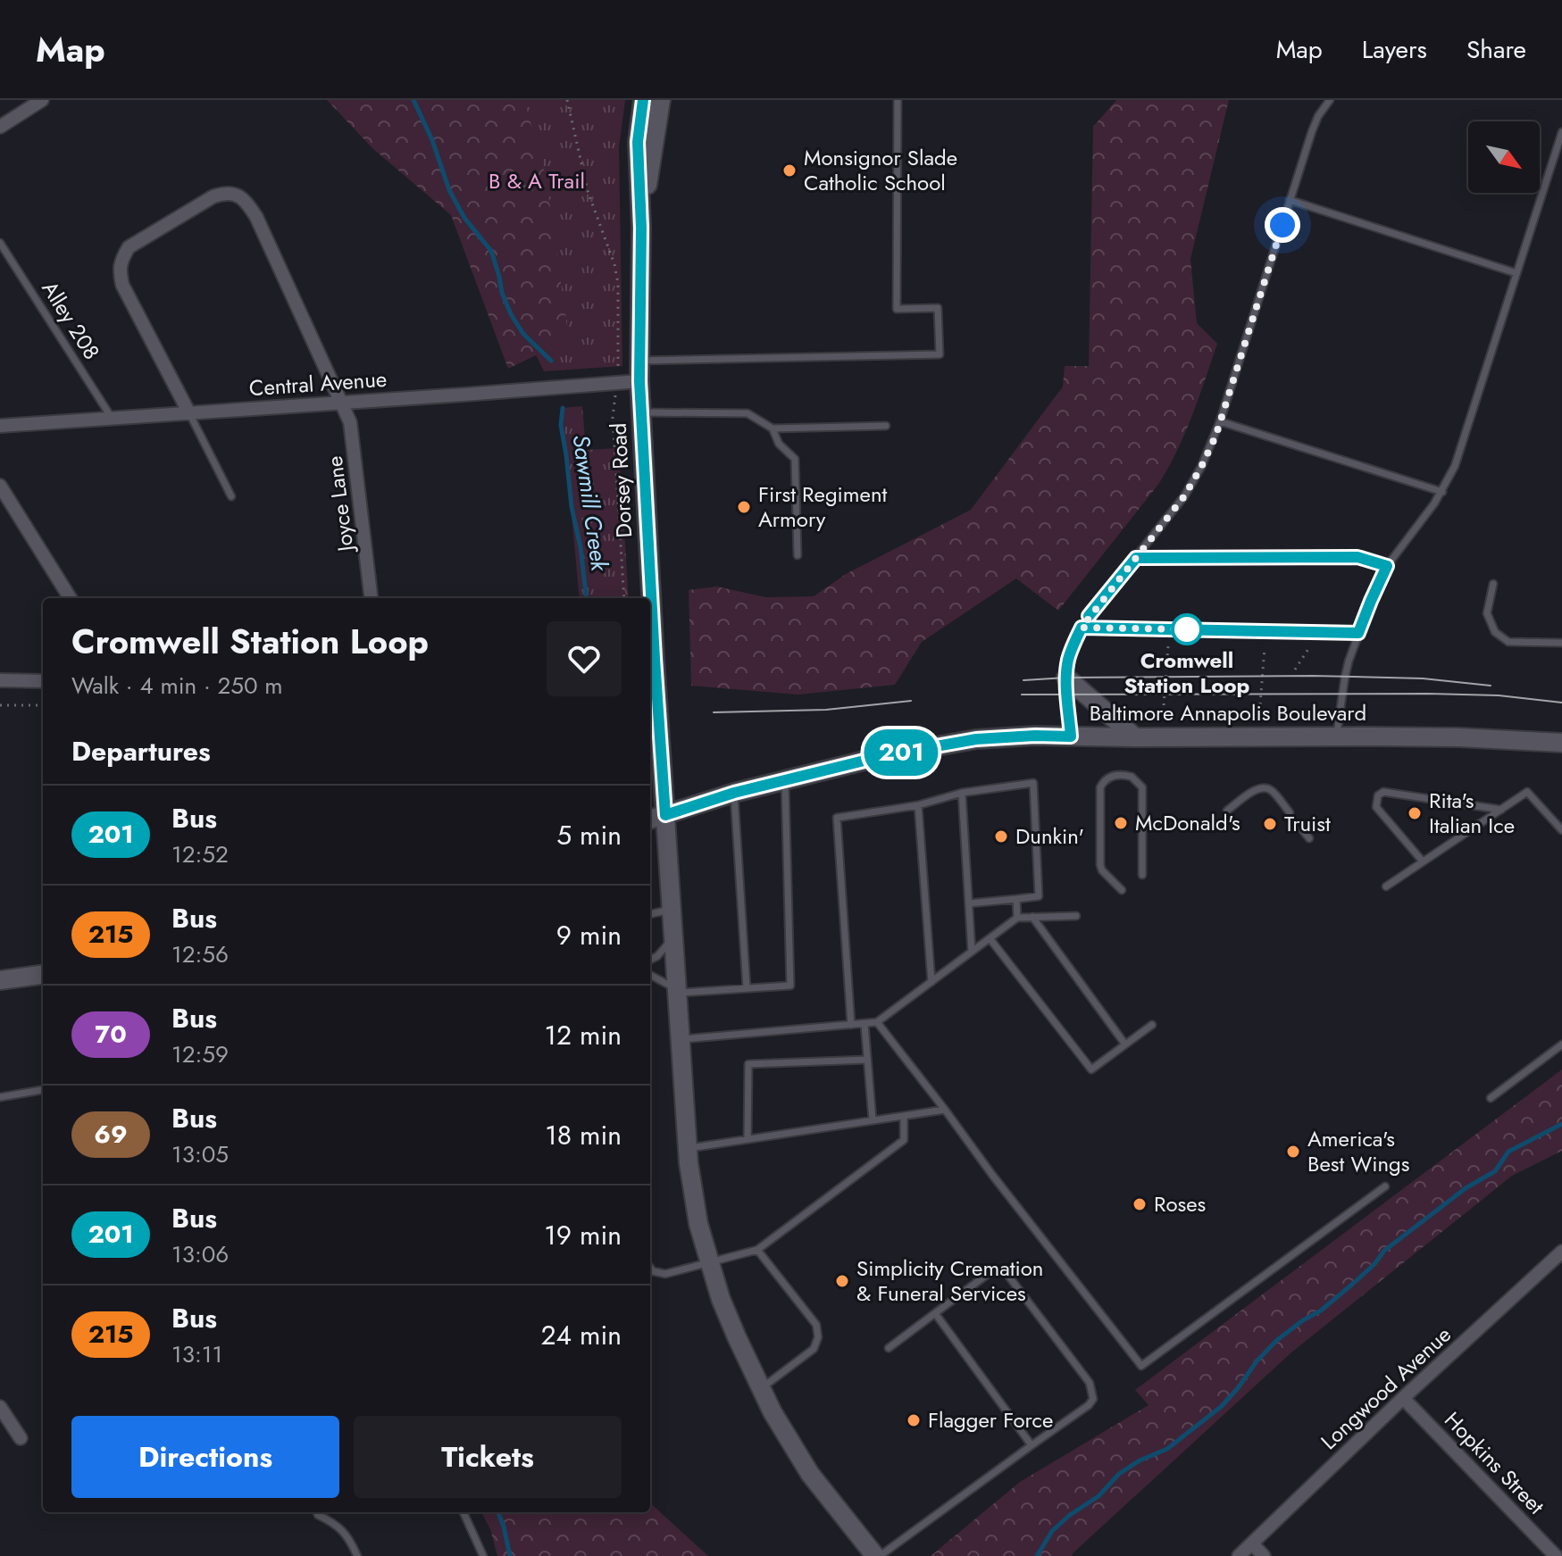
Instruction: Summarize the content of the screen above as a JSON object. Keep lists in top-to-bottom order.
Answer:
{
  "streets": {
    "main road": ["Dorsey Road", "Baltimore Annapolis Boulevard"],
    "street": [
      "Central Avenue",
      "Joyce Lane",
      "Longwood Avenue",
      "Hopkins Street"
    ],
    "lane": ["Alley 208"]
  },
  "crossings": [
    ["Alley 208", "Central Avenue"],
    ["Central Avenue", "Dorsey Road"],
    ["Central Avenue", "Joyce Lane"],
    ["Dorsey Road", "Baltimore Annapolis Boulevard"],
    ["Longwood Avenue", "Hopkins Street"]
  ],
  "water": ["Sawmill Creek"],
  "parks": ["B & A Trail"],
  "places": [
    "Monsignor Slade Catholic School",
    "First Regiment Armory",
    "Cromwell Station Loop",
    "Rita's Italian Ice",
    "McDonald's",
    "Truist",
    "Dunkin'",
    "America's Best Wings",
    "Roses",
    "Simplicity Cremation & Funeral Services",
    "Flagger Force"
  ],
  "lines": ["bus line 201"],
  "north": "bottom right",
  "page": {
    "header": "Map",
    "nav": ["Map", "Layers", "Share"],
    "on_map": "201",
    "heading": [
      ["Cromwell Station Loop", "Walk · 4 min · 250 m"],
      "Departures"
    ],
    "list": [
      {
        "mark": "201",
        "name": "Bus",
        "note": "12:52",
        "value": "5 min"
      },
      {
        "mark": "215",
        "name": "Bus",
        "note": "12:56",
        "value": "9 min"
      },
      {
        "mark": "70",
        "name": "Bus",
        "note": "12:59",
        "value": "12 min"
      },
      {
        "mark": "69",
        "name": "Bus",
        "note": "13:05",
        "value": "18 min"
      },
      {
        "mark": "201",
        "name": "Bus",
        "note": "13:06",
        "value": "19 min"
      },
      {
        "mark": "215",
        "name": "Bus",
        "note": "13:11",
        "value": "24 min"
      }
    ],
    "buttons": ["Directions", "Tickets"]
  }
}
